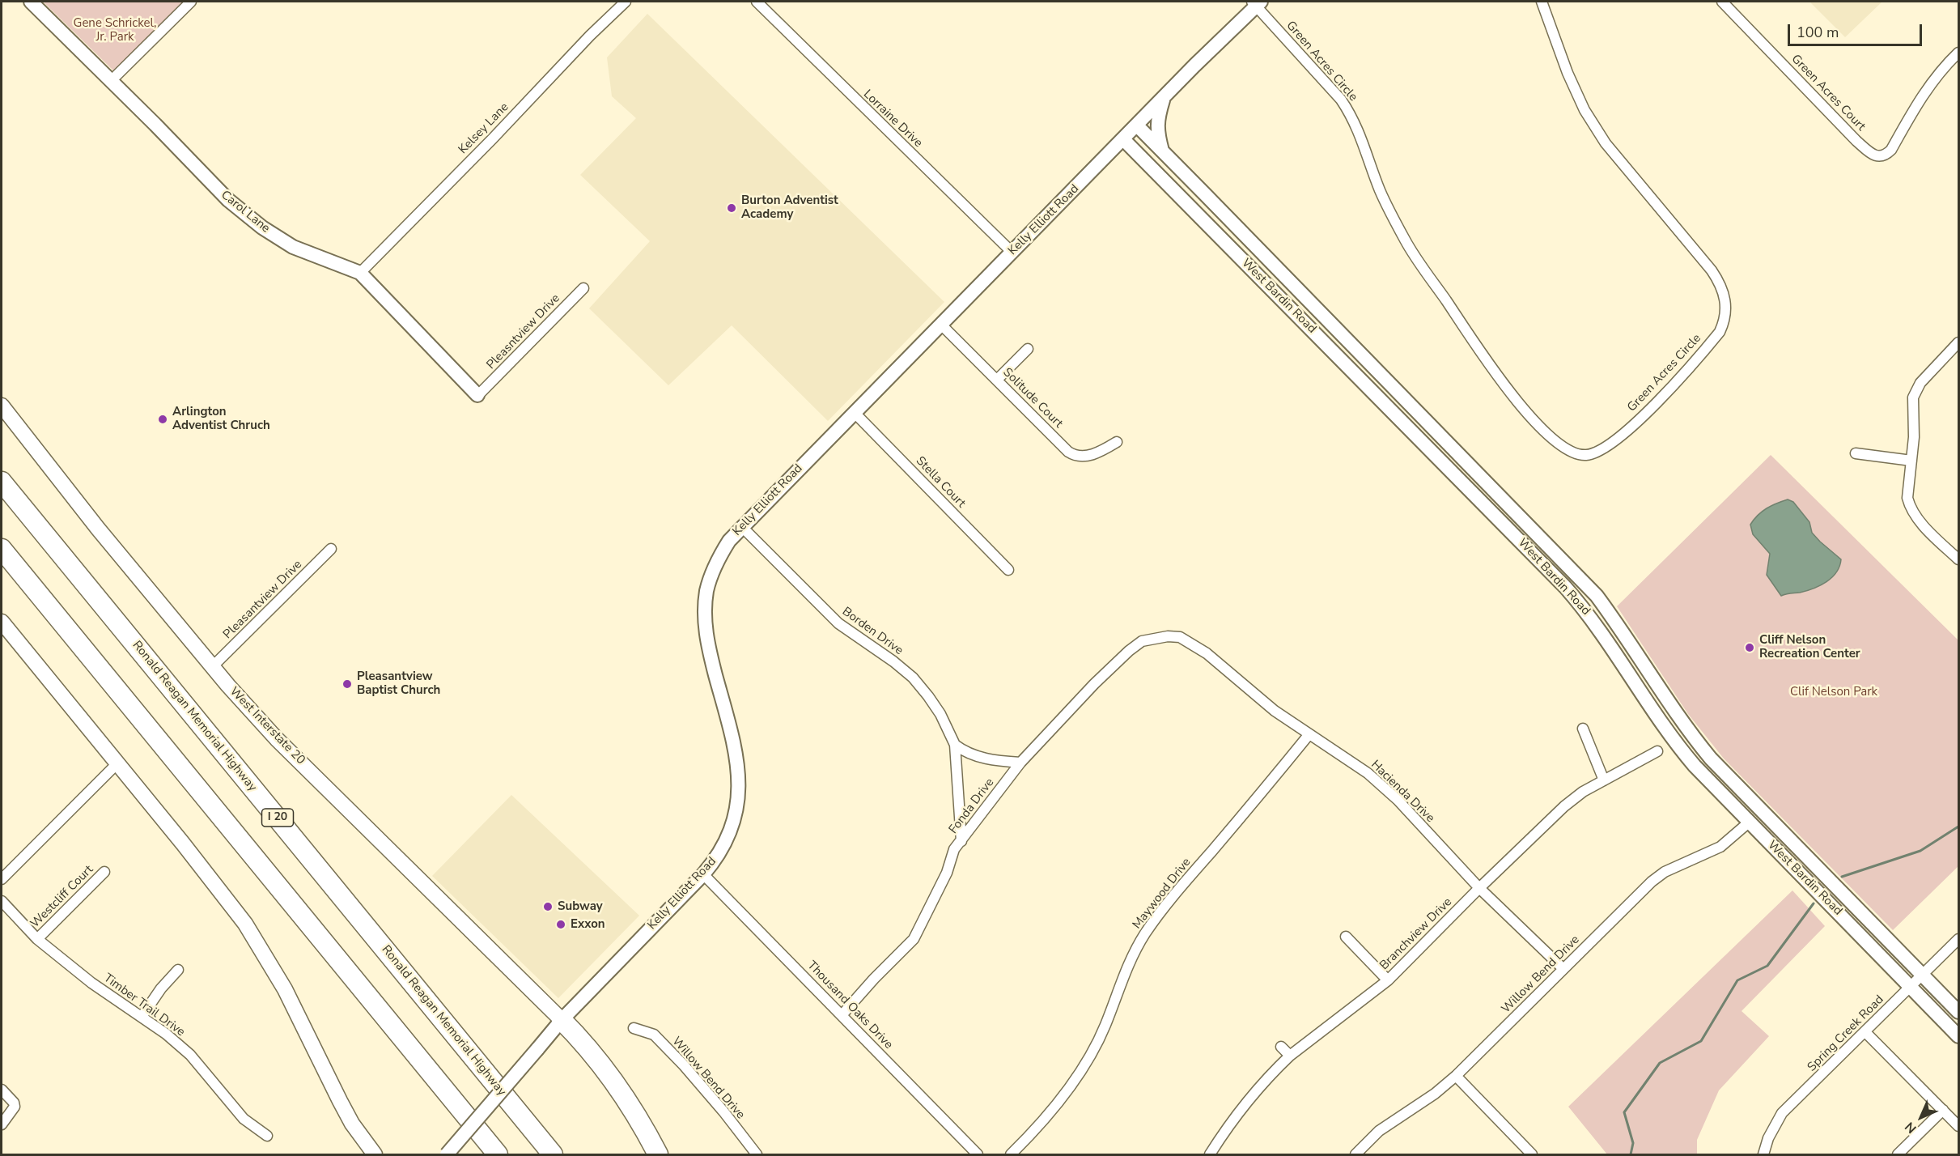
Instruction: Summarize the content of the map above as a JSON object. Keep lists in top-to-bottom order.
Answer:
{
  "streets": {
    "highway": ["Ronald Reagan Memorial Highway", "I 20"],
    "main road": ["West Interstate 20"],
    "street": [
      "Green Acres Circle",
      "Green Acres Court",
      "Lorraine Drive",
      "Kelsey Lane",
      "Carol Lane",
      "Kelly Elliott Road",
      "West Bardin Road",
      "Pleasntview Drive",
      "Solitude Court",
      "Stella Court",
      "Pleasantview Drive",
      "Borden Drive",
      "Hacienda Drive",
      "Fonda Drive",
      "Maywood Drive",
      "Westcliff Court",
      "Branchview Drive",
      "Willow Bend Drive",
      "Timber Trail Drive",
      "Thousand Oaks Drive",
      "Spring Creek Road"
    ]
  },
  "crossings": [
    ["Green Acres Circle", "Kelly Elliott Road"],
    ["Lorraine Drive", "Kelly Elliott Road"],
    ["Kelsey Lane", "Carol Lane"],
    ["Carol Lane", "Pleasntview Drive"],
    ["Kelly Elliott Road", "West Bardin Road"],
    ["Kelly Elliott Road", "Solitude Court"],
    ["Kelly Elliott Road", "Stella Court"],
    ["Kelly Elliott Road", "Borden Drive"],
    ["Kelly Elliott Road", "West Interstate 20"],
    ["Kelly Elliott Road", "Thousand Oaks Drive"],
    ["West Bardin Road", "Willow Bend Drive"],
    ["West Bardin Road", "Spring Creek Road"],
    ["Pleasantview Drive", "West Interstate 20"],
    ["Borden Drive", "Fonda Drive"],
    ["Hacienda Drive", "Fonda Drive"],
    ["Hacienda Drive", "Maywood Drive"],
    ["Hacienda Drive", "Branchview Drive"],
    ["Hacienda Drive", "Willow Bend Drive"],
    ["Fonda Drive", "Thousand Oaks Drive"],
    ["Westcliff Court", "Timber Trail Drive"]
  ],
  "parks": ["Gene Schrickel, Jr. Park", "Clif Nelson Park"],
  "places": [
    "Burton Adventist Academy",
    "Arlington Adventist Chruch",
    "Cliff Nelson Recreation Center",
    "Pleasantview Baptist Church",
    "Subway",
    "Exxon"
  ],
  "scale_bar": "100 m",
  "north": "bottom left"
}
